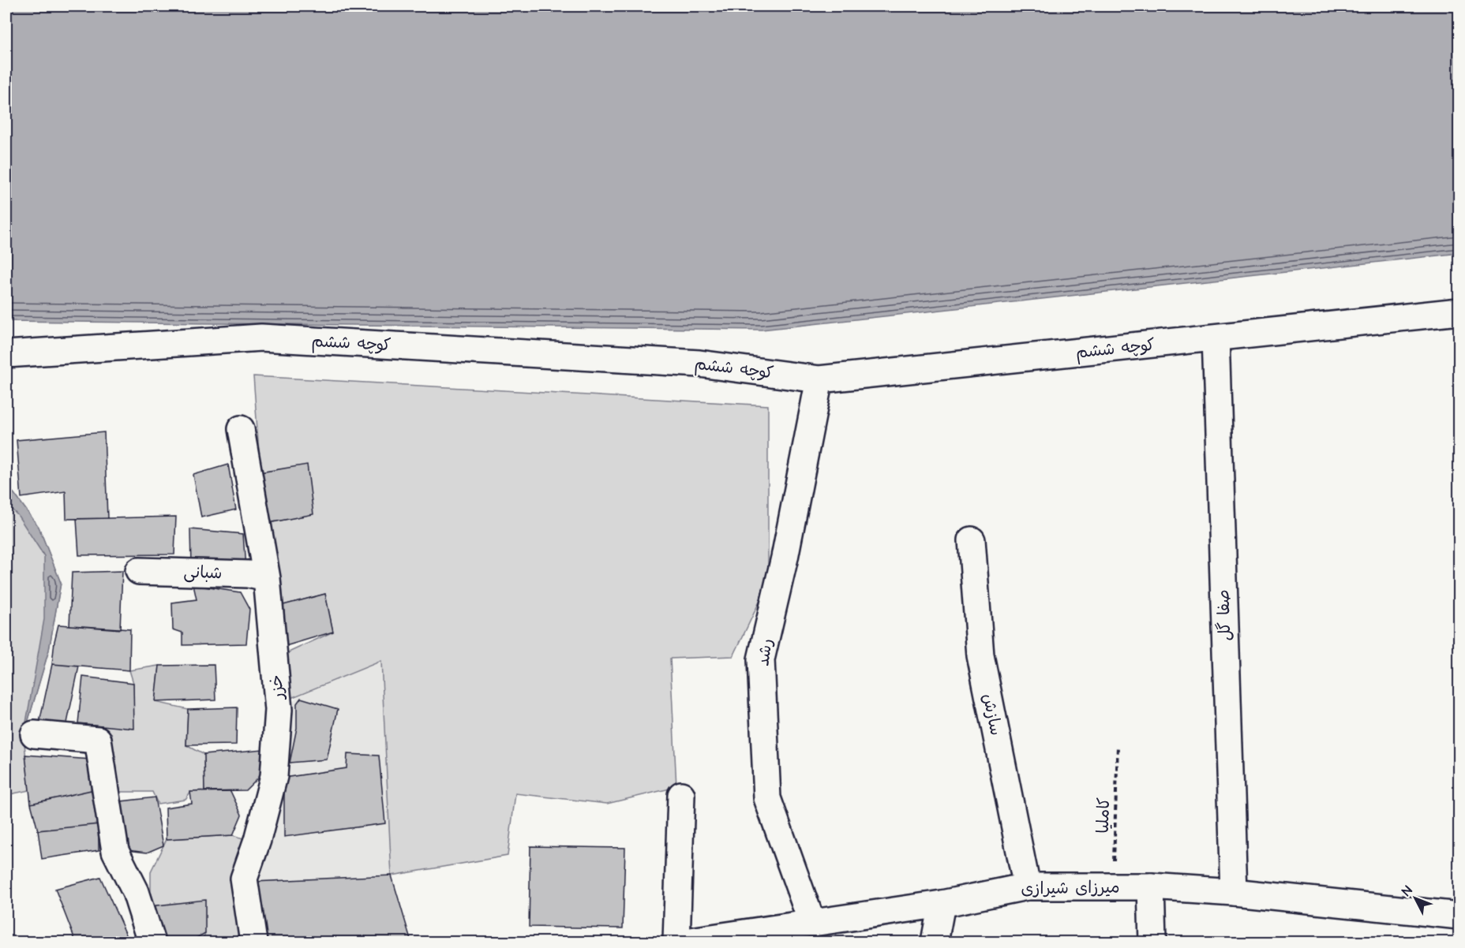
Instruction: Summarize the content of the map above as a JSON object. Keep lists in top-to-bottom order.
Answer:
{
  "streets": {
    "street": [
      "کوچه ششم",
      "شبانی",
      "صفا گل",
      "رشد",
      "خزر",
      "سازش",
      "میرزای شیرازی"
    ],
    "path": ["کاملیا"]
  },
  "crossings": [
    ["کوچه ششم", "صفا گل"],
    ["کوچه ششم", "رشد"],
    ["شبانی", "خزر"],
    ["صفا گل", "میرزای شیرازی"],
    ["رشد", "میرزای شیرازی"],
    ["سازش", "میرزای شیرازی"],
    ["کاملیا", "میرزای شیرازی"]
  ],
  "north": "top left"
}
